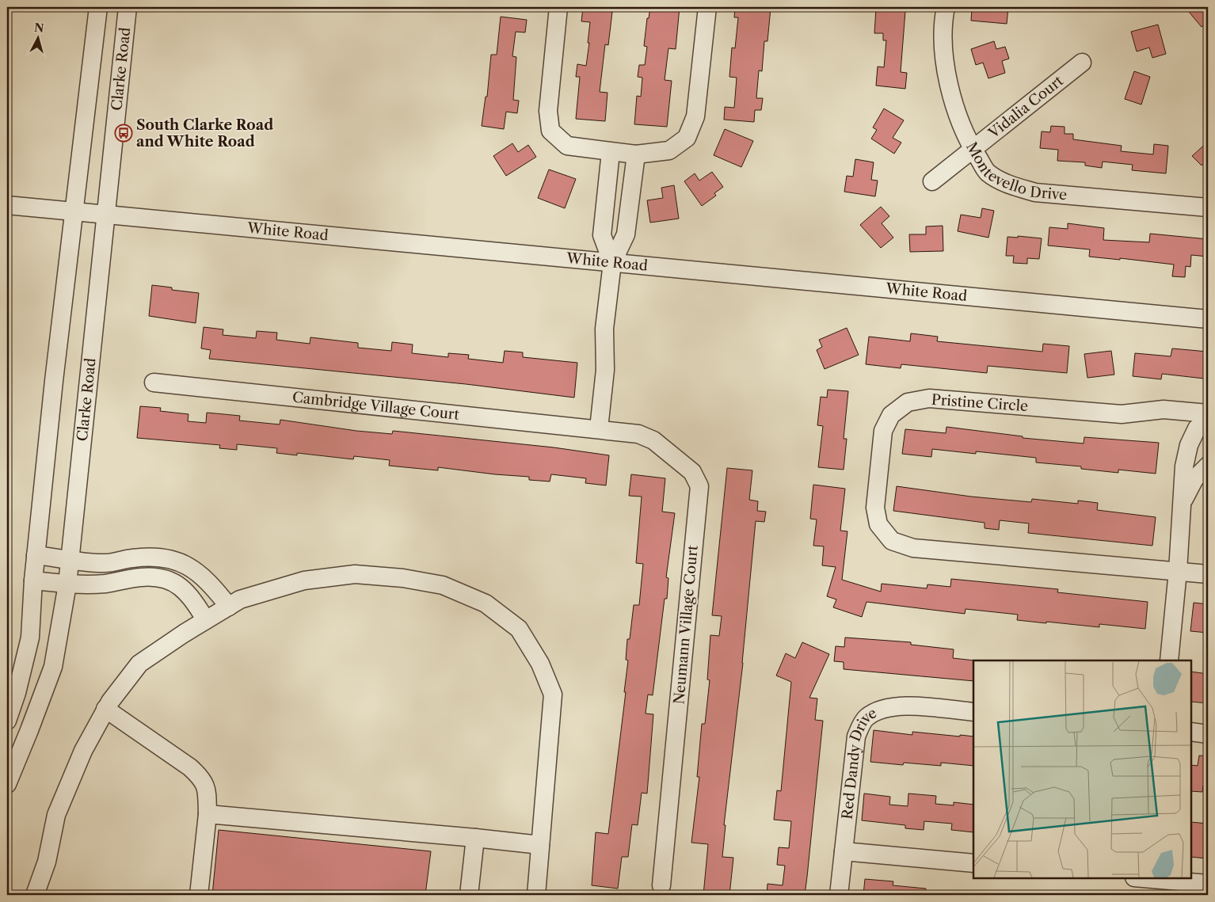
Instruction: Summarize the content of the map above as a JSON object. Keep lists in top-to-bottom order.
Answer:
{
  "streets": {
    "street": [
      "Clarke Road",
      "Vidalia Court",
      "Montevello Drive",
      "White Road",
      "Pristine Circle",
      "Cambridge Village Court",
      "Neumann Village Court",
      "Red Dandy Drive"
    ]
  },
  "crossings": [
    ["Clarke Road", "White Road"],
    ["Vidalia Court", "Montevello Drive"],
    ["Cambridge Village Court", "Neumann Village Court"]
  ],
  "places": {
    "bus stop": ["South Clarke Road and White Road"]
  },
  "north": "top"
}
